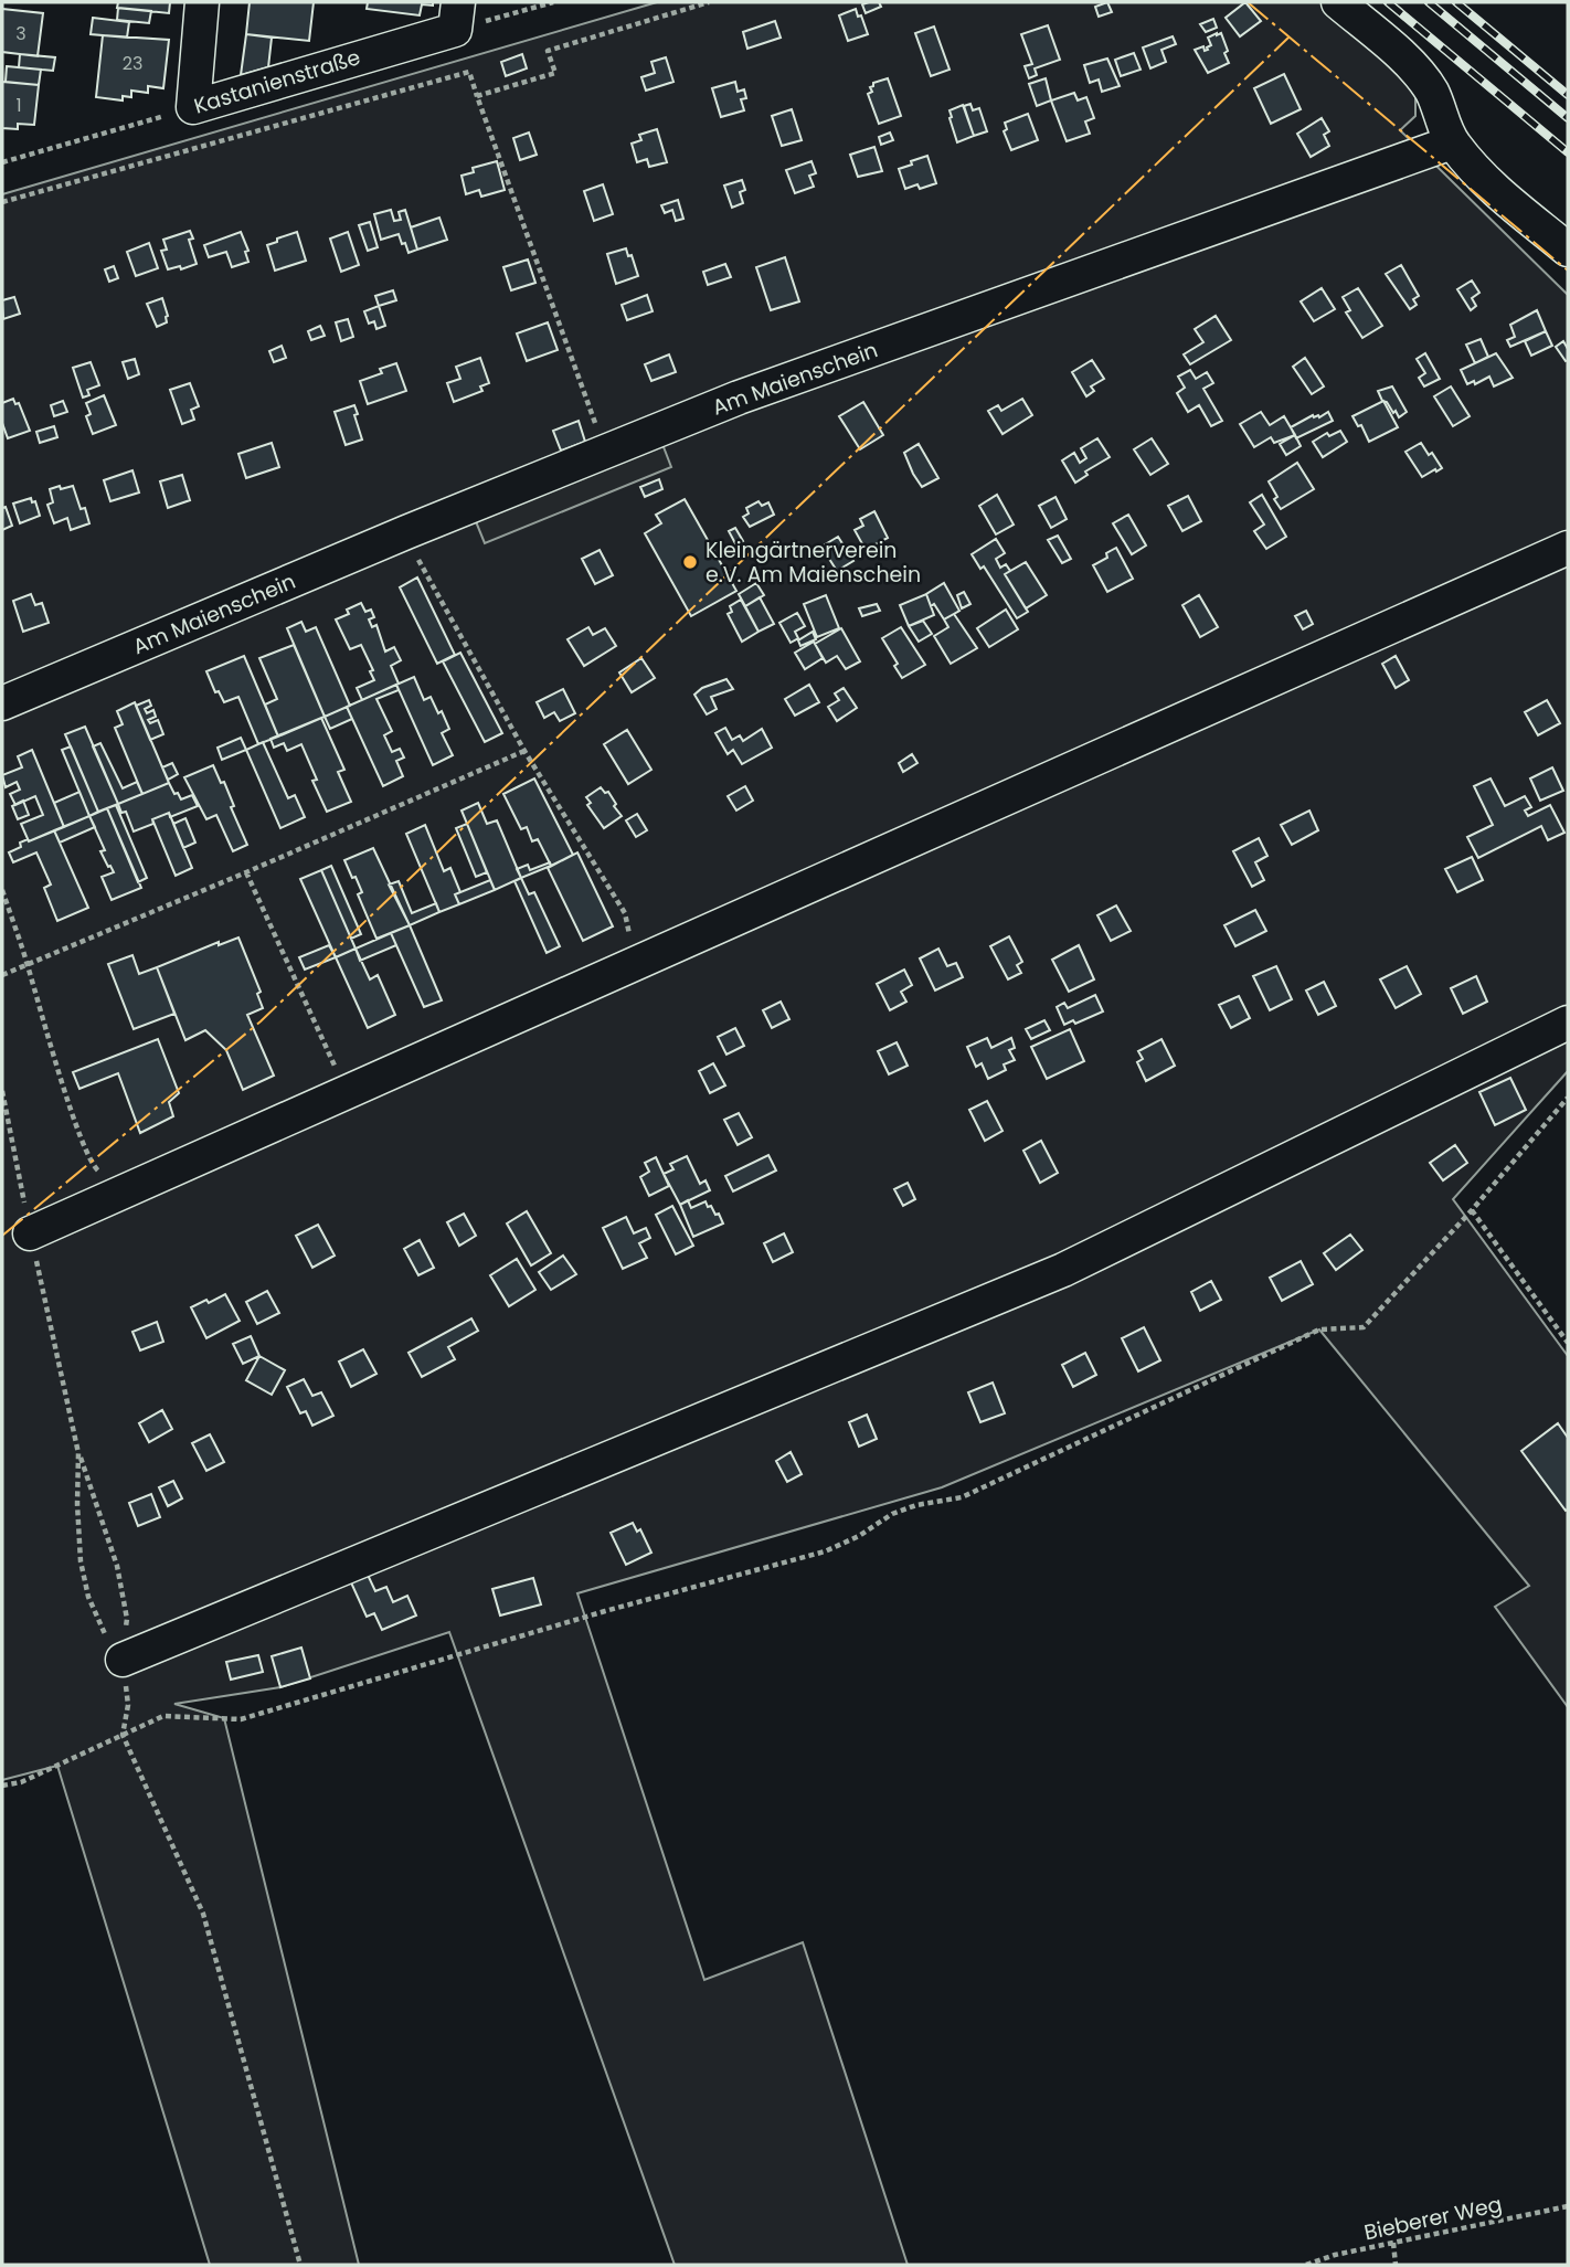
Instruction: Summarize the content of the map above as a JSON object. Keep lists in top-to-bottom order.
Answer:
{
  "streets": {
    "street": ["Kastanienstraße", "Am Maienschein"],
    "path": ["Bieberer Weg"]
  },
  "places": ["Kleingärtnerverein e.V. Am Maienschein"],
  "house_numbers": ["3", "23", "1"]
}
